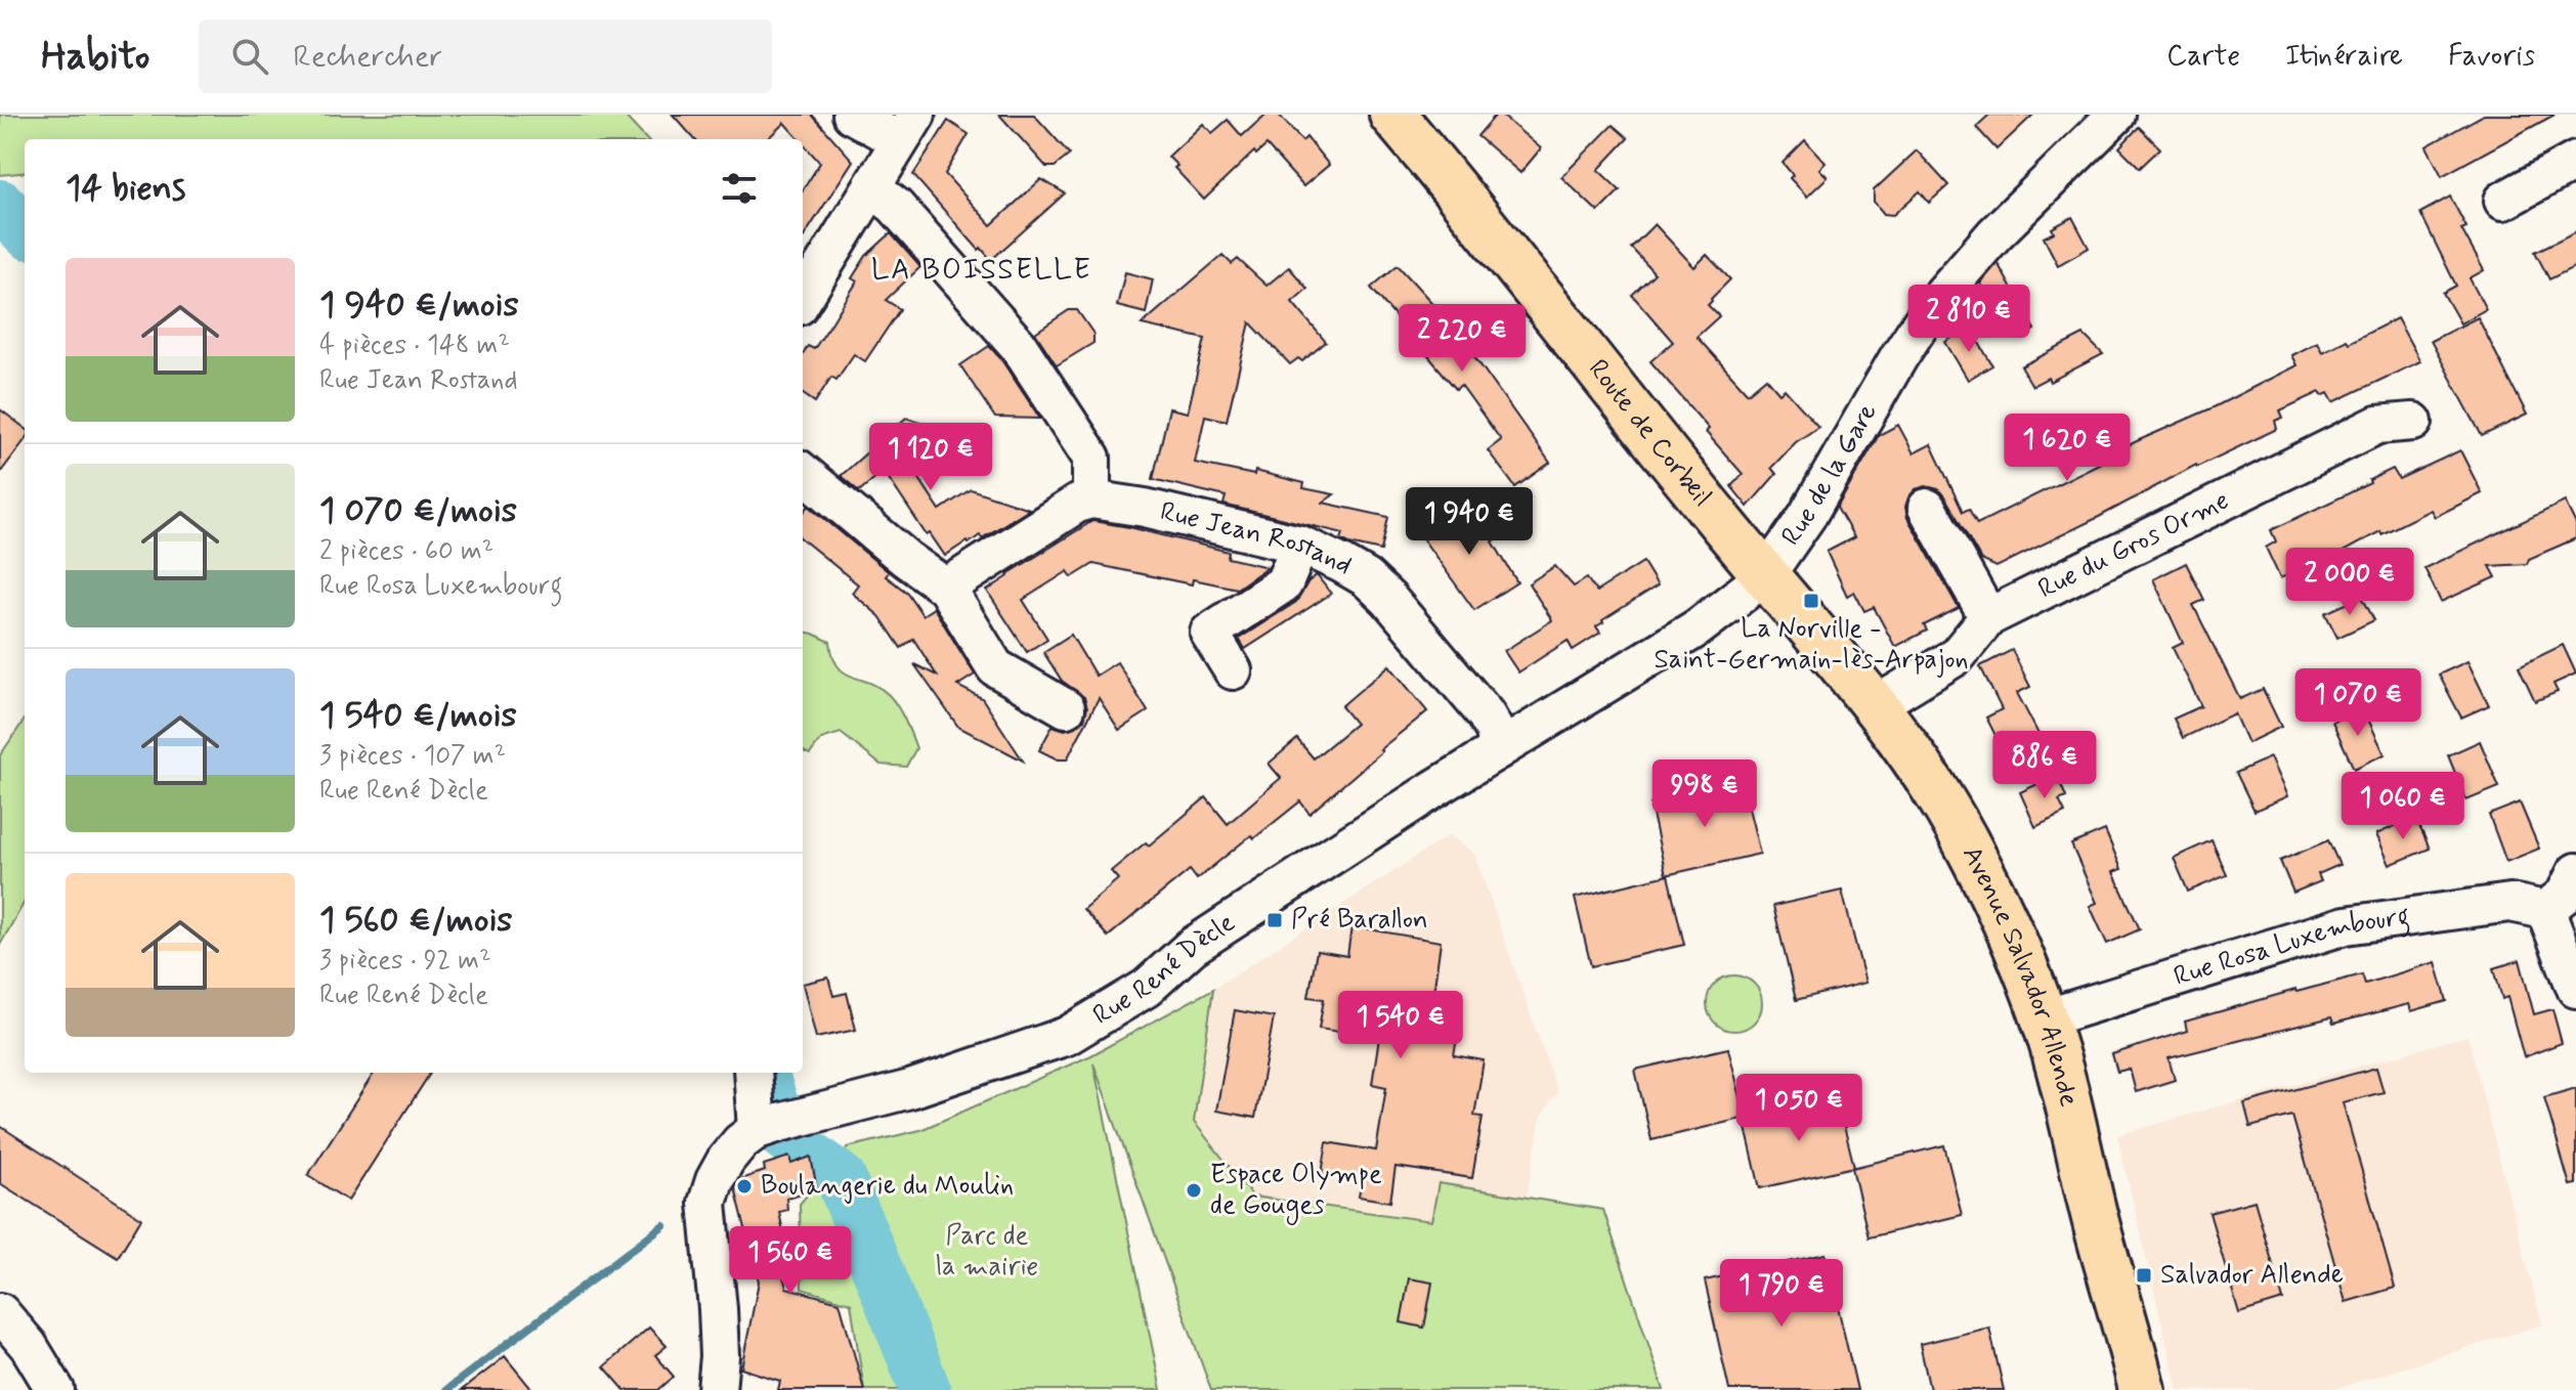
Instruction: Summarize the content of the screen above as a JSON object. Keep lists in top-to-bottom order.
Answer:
{
  "streets": {
    "main road": ["Route de Corbeil", "Avenue Salvador Allende"],
    "street": [
      "Rue de la Gare",
      "Rue Jean Rostand",
      "Rue du Gros Orme",
      "Rue Rosa Luxembourg",
      "Rue René Dècle"
    ]
  },
  "crossings": [
    ["Route de Corbeil", "Rue de la Gare"],
    ["Route de Corbeil", "Rue René Dècle"],
    ["Route de Corbeil", "Avenue Salvador Allende"],
    ["Rue de la Gare", "Rue René Dècle"],
    ["Rue de la Gare", "Avenue Salvador Allende"],
    ["Rue Jean Rostand", "Rue René Dècle"],
    ["Rue du Gros Orme", "Avenue Salvador Allende"],
    ["Rue Rosa Luxembourg", "Avenue Salvador Allende"],
    ["Rue René Dècle", "Avenue Salvador Allende"]
  ],
  "districts": ["LA BOISSELLE"],
  "parks": ["Parc de la mairie"],
  "places": {
    "transit": ["La Norville - Saint-Germain-lès-Arpajon", "Pré Barallon", "Salvador Allende"],
    "other": ["Boulangerie du Moulin", "Espace Olympe de Gouges"]
  },
  "page": {
    "header": "Habito",
    "search": "Rechercher",
    "nav": ["Carte", "Itinéraire", "Favoris"],
    "heading": "14 biens",
    "list": [
      {
        "name": "1 940 €/mois",
        "note": "4 pièces · 148 m² · Rue Jean Rostand"
      },
      {
        "name": "1 070 €/mois",
        "note": "2 pièces · 60 m² · Rue Rosa Luxembourg"
      },
      {
        "name": "1 540 €/mois",
        "note": "3 pièces · 107 m² · Rue René Dècle"
      },
      {
        "name": "1 560 €/mois",
        "note": "3 pièces · 92 m² · Rue René Dècle"
      }
    ],
    "price": [
      "2 810 €",
      "2 220 €",
      "1 620 €",
      "1 120 €",
      "1 940 €",
      "2 000 €",
      "1 070 €",
      "886 €",
      "998 €",
      "1 060 €",
      "1 540 €",
      "1 050 €",
      "1 560 €",
      "1 790 €"
    ]
  }
}
